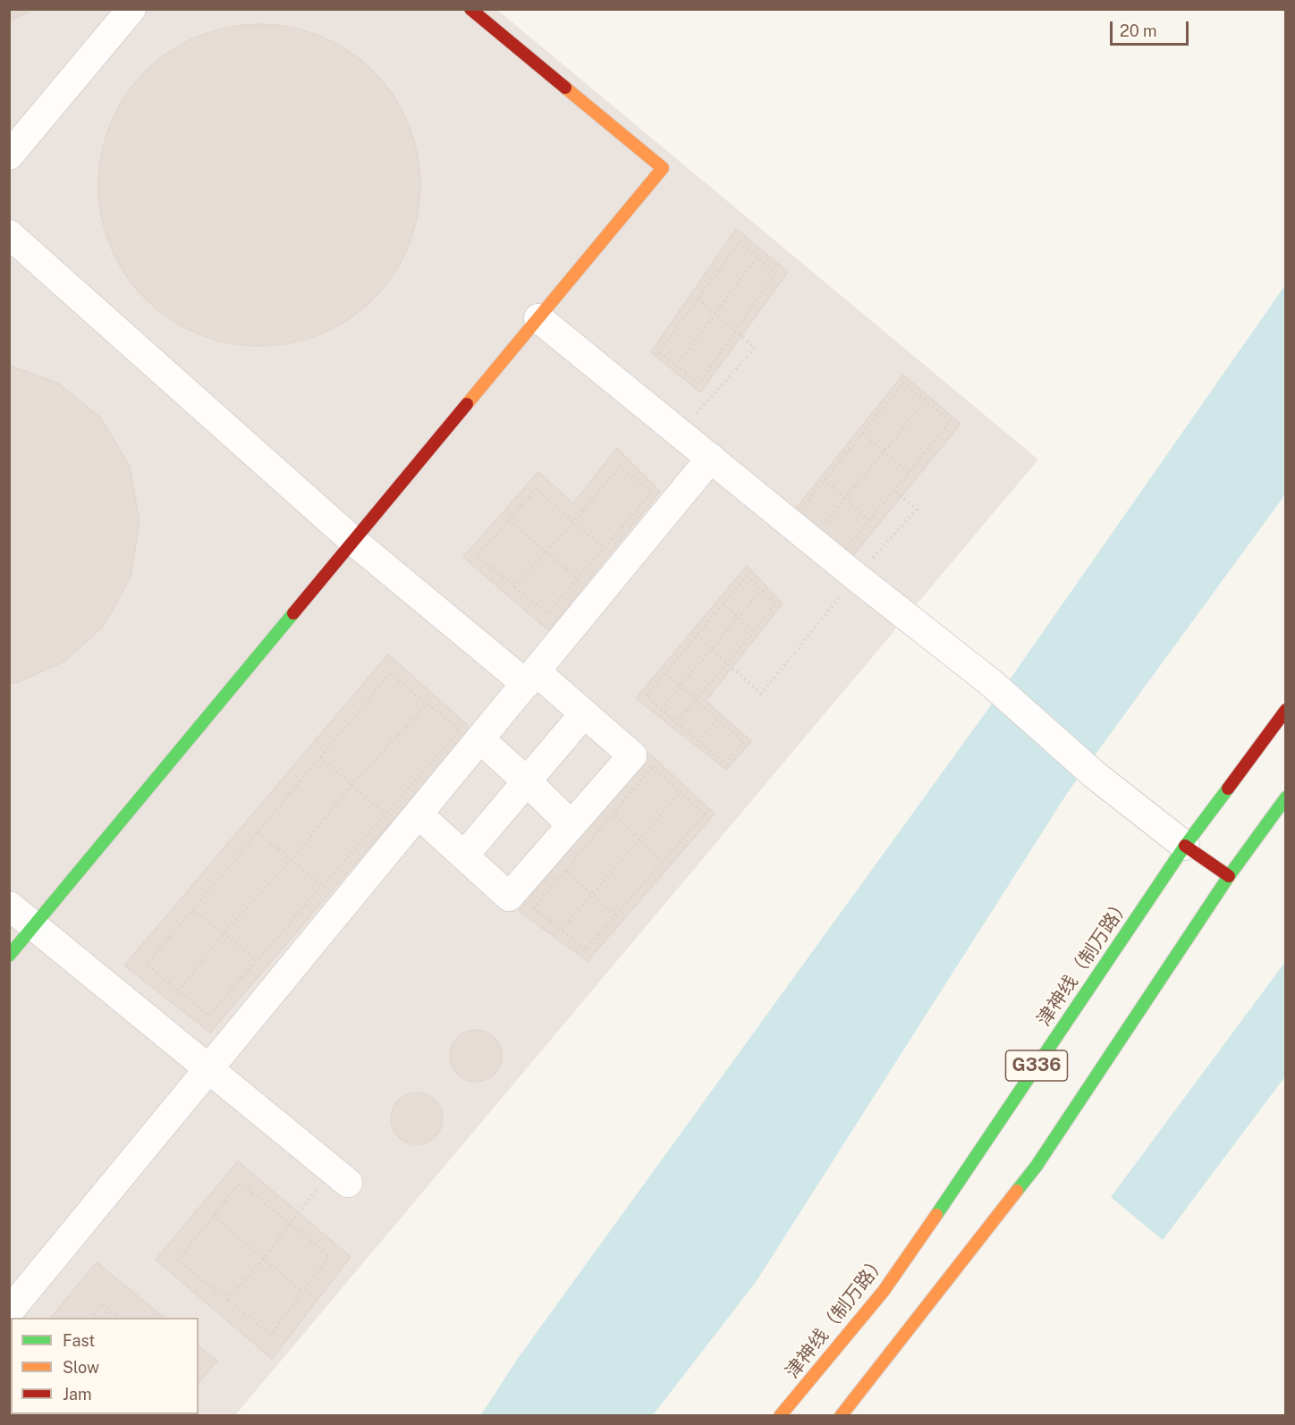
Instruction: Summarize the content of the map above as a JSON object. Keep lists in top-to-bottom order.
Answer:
{
  "streets": {
    "main road": ["津神线（制万路）", "G336"]
  },
  "legend": ["Fast", "Slow", "Jam"],
  "scale_bar": "20 m"
}
